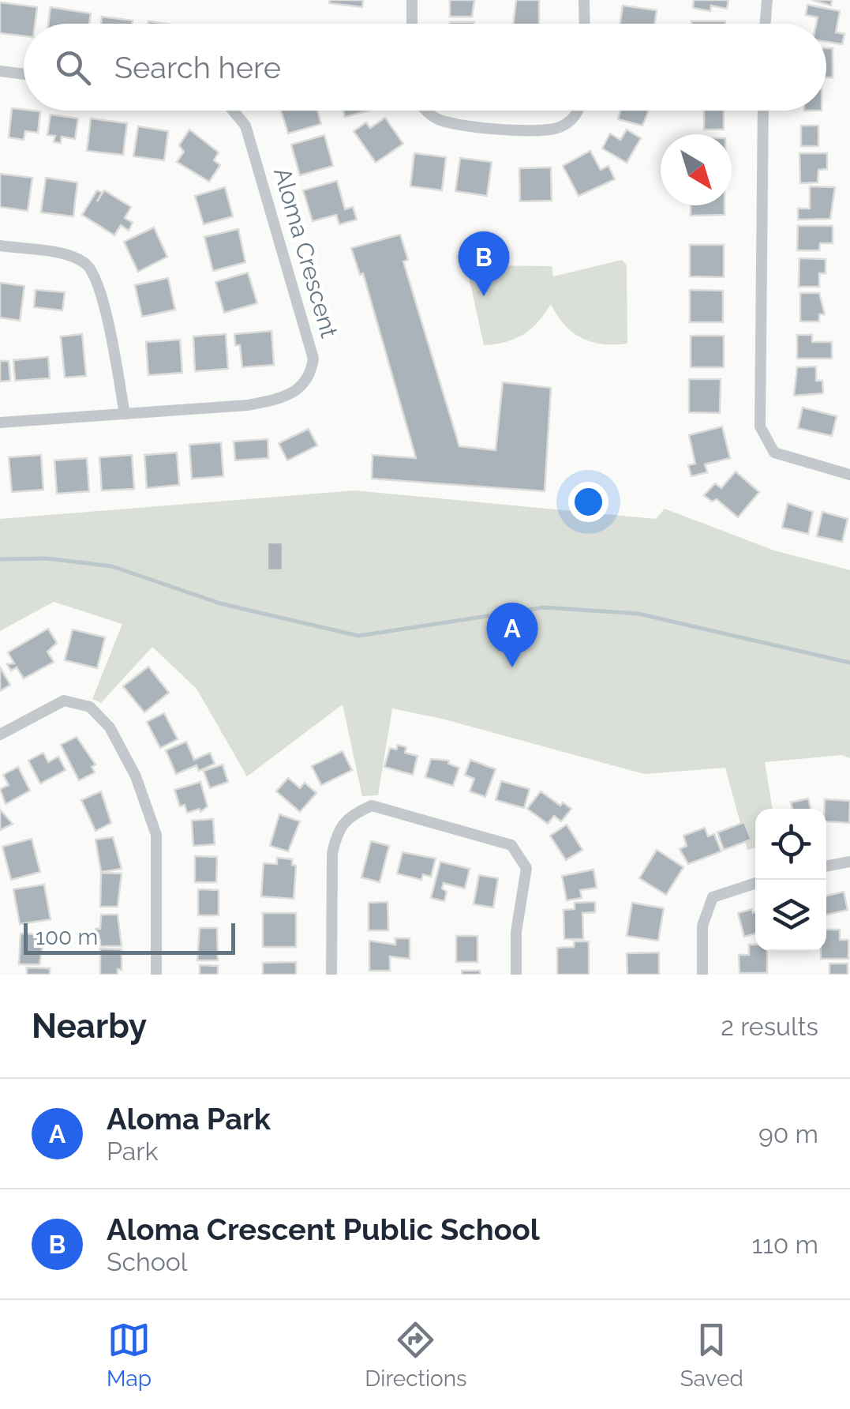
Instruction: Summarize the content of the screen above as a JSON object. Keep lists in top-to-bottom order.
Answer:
{
  "streets": {
    "street": ["Aloma Crescent"]
  },
  "scale_bar": "100 m",
  "north": "bottom right",
  "page": {
    "search": "Search here",
    "pins": ["B", "A"],
    "scale": "100 m",
    "heading": ["Nearby", "2 results"],
    "list": [
      {
        "mark": "A",
        "name": "Aloma Park",
        "note": "Park",
        "value": "90 m"
      },
      {
        "mark": "B",
        "name": "Aloma Crescent Public School",
        "note": "School",
        "value": "110 m"
      }
    ],
    "nav": ["Map", "Directions", "Saved"]
  }
}
